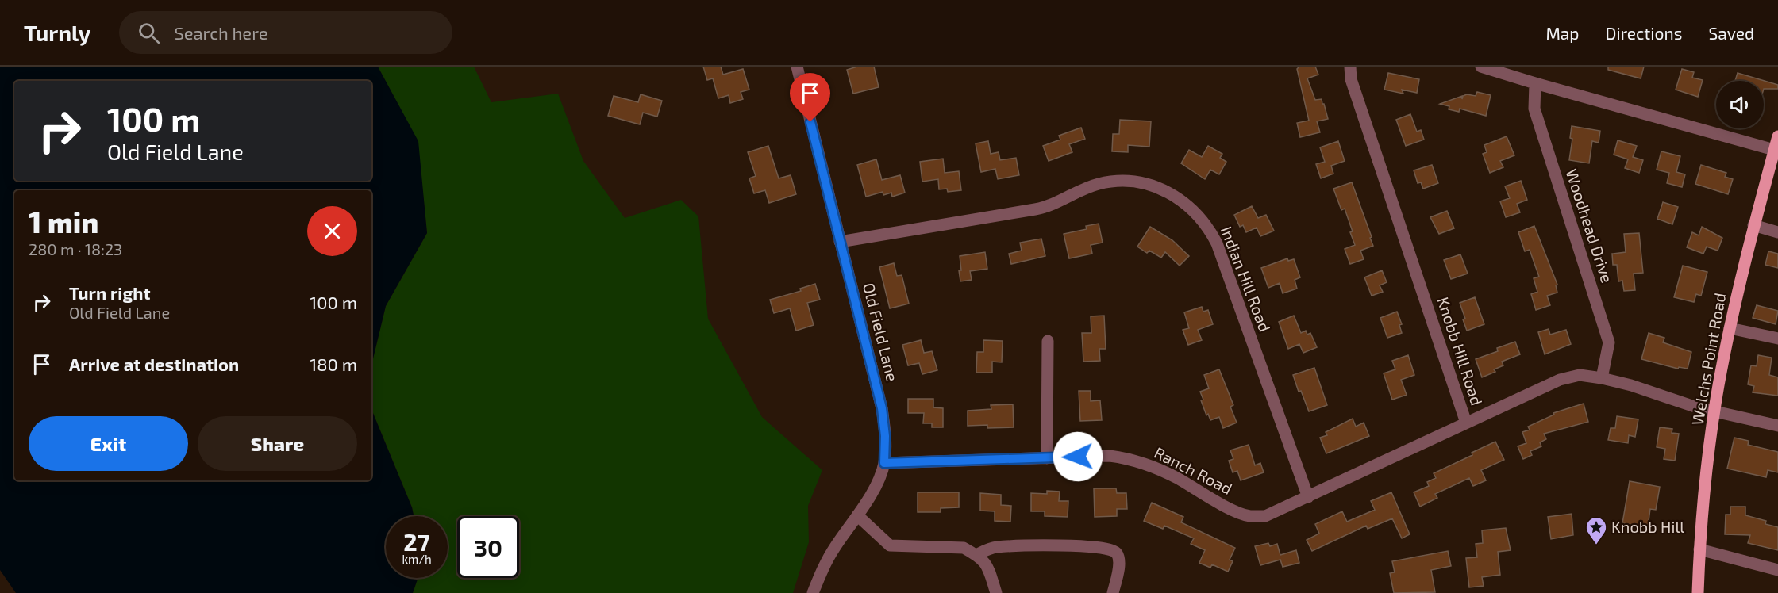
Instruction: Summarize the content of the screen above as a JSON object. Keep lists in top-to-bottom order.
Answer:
{
  "streets": {
    "main road": ["Welchs Point Road"],
    "street": [
      "Woodhead Drive",
      "Indian Hill Road",
      "Old Field Lane",
      "Knobb Hill Road",
      "Ranch Road"
    ]
  },
  "crossings": [
    ["Woodhead Drive", "Knobb Hill Road"],
    ["Indian Hill Road", "Old Field Lane"],
    ["Indian Hill Road", "Ranch Road"],
    ["Old Field Lane", "Ranch Road"],
    ["Knobb Hill Road", "Welchs Point Road"],
    ["Knobb Hill Road", "Ranch Road"]
  ],
  "places": {
    "place": ["Knobb Hill"]
  },
  "page": {
    "header": "Turnly",
    "search": "Search here",
    "nav": ["Map", "Directions", "Saved"],
    "turn": ["100 m", "Old Field Lane"],
    "heading": ["1 min", "280 m · 18:23"],
    "list": [
      {
        "name": "Turn right",
        "note": "Old Field Lane",
        "value": "100 m"
      },
      {
        "name": "Arrive at destination",
        "value": "180 m"
      }
    ],
    "buttons": ["Exit", "Share"],
    "speed": "27 km/h",
    "limit": "30"
  }
}
